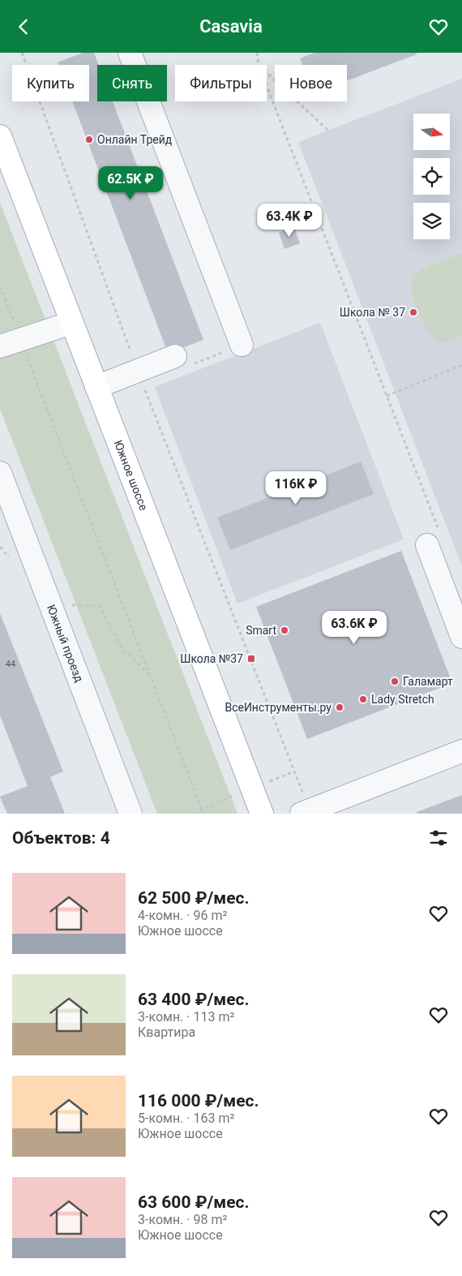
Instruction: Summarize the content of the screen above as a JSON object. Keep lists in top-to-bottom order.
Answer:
{
  "streets": {
    "main road": ["Южное шоссе"],
    "street": ["Южный проезд"]
  },
  "places": {
    "other": [
      "Онлайн Трейд",
      "Школа № 37",
      "Smart",
      "Галамарт",
      "Lady Stretch",
      "ВсеИнструменты.ру"
    ],
    "transit": ["Школа №37"]
  },
  "house_numbers": ["44"],
  "north": "right",
  "page": {
    "header": "Casavia",
    "chip": [
      "Купить",
      "Снять",
      "Фильтры",
      "Новое"
    ],
    "price": [
      "62.5K ₽",
      "63.4K ₽",
      "116K ₽",
      "63.6K ₽"
    ],
    "heading": "Объектов: 4",
    "list": [
      {
        "name": "62 500 ₽/мес.",
        "note": "4-комн. · 96 m² · Южное шоссе"
      },
      {
        "name": "63 400 ₽/мес.",
        "note": "3-комн. · 113 m² · Квартира"
      },
      {
        "name": "116 000 ₽/мес.",
        "note": "5-комн. · 163 m² · Южное шоссе"
      },
      {
        "name": "63 600 ₽/мес.",
        "note": "3-комн. · 98 m² · Южное шоссе"
      }
    ]
  }
}
